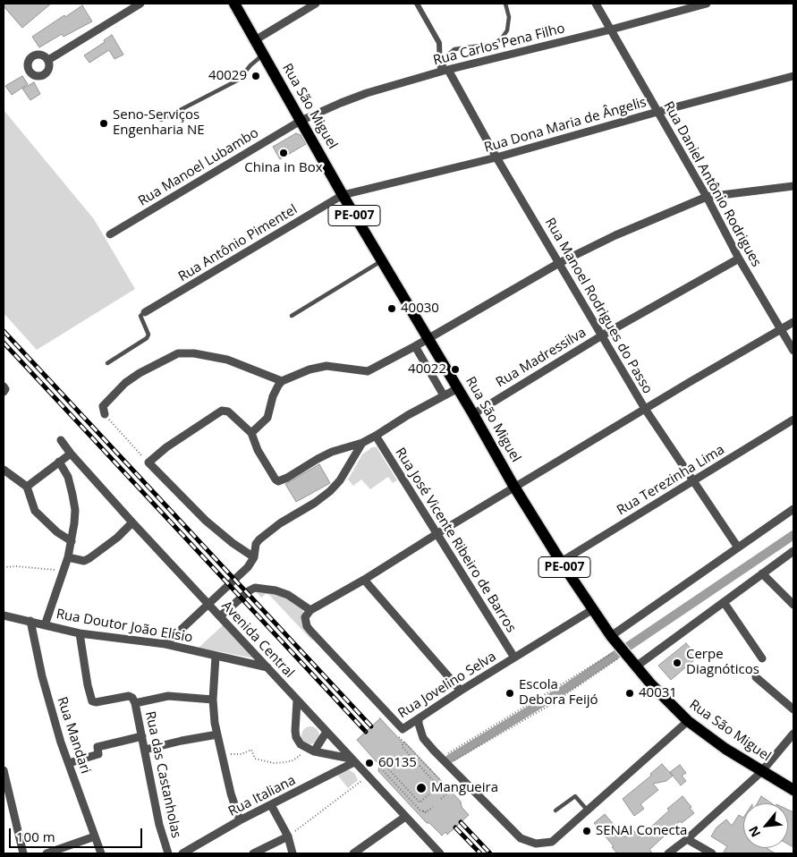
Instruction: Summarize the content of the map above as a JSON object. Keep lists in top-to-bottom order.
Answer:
{
  "streets": {
    "main road": ["Rua São Miguel", "PE-007"],
    "street": [
      "Rua Carlos Pena Filho",
      "Rua Dona Maria de Ângelis",
      "Rua Manoel Lubambo",
      "Rua Daniel Antônio Rodrigues",
      "Rua Antônio Pimentel",
      "Rua Manoel Rodrigues do Passo",
      "Rua Madressilva",
      "Rua Terezinha Lima",
      "Rua José Vicente Ribeiro de Barros",
      "Rua Doutor João Elísio",
      "Avenida Central",
      "Rua Jovelino Selva",
      "Rua Mandari",
      "Rua das Castanholas",
      "Rua Italiana"
    ]
  },
  "crossings": [
    ["Rua Carlos Pena Filho", "Rua São Miguel"],
    ["Rua Carlos Pena Filho", "Rua Manoel Lubambo"],
    ["Rua Carlos Pena Filho", "Rua Daniel Antônio Rodrigues"],
    ["Rua Carlos Pena Filho", "Rua Manoel Rodrigues do Passo"],
    ["Rua São Miguel", "Rua Dona Maria de Ângelis"],
    ["Rua São Miguel", "Rua Manoel Lubambo"],
    ["Rua São Miguel", "Rua Antônio Pimentel"],
    ["Rua São Miguel", "Rua Madressilva"],
    ["Rua São Miguel", "Rua Terezinha Lima"],
    ["Rua São Miguel", "Rua Jovelino Selva"],
    ["Rua Dona Maria de Ângelis", "Rua Daniel Antônio Rodrigues"],
    ["Rua Dona Maria de Ângelis", "Rua Antônio Pimentel"],
    ["Rua Dona Maria de Ângelis", "Rua Manoel Rodrigues do Passo"],
    ["Rua Daniel Antônio Rodrigues", "Rua Madressilva"],
    ["Rua Manoel Rodrigues do Passo", "Rua Madressilva"],
    ["Rua Manoel Rodrigues do Passo", "Rua Terezinha Lima"],
    ["Rua José Vicente Ribeiro de Barros", "Rua Jovelino Selva"],
    ["Rua Doutor João Elísio", "Avenida Central"],
    ["Rua Doutor João Elísio", "Rua Mandari"],
    ["Avenida Central", "Rua Italiana"]
  ],
  "places": [
    "40029",
    "Seno-Serviços Engenharia NE",
    "China in Box",
    "40030",
    "40022",
    "Cerpe Diagnóticos",
    "Escola Debora Feijó",
    "40031",
    "60135",
    "Mangueira",
    "SENAI Conecta"
  ],
  "scale_bar": "100 m",
  "north": "bottom left"
}
